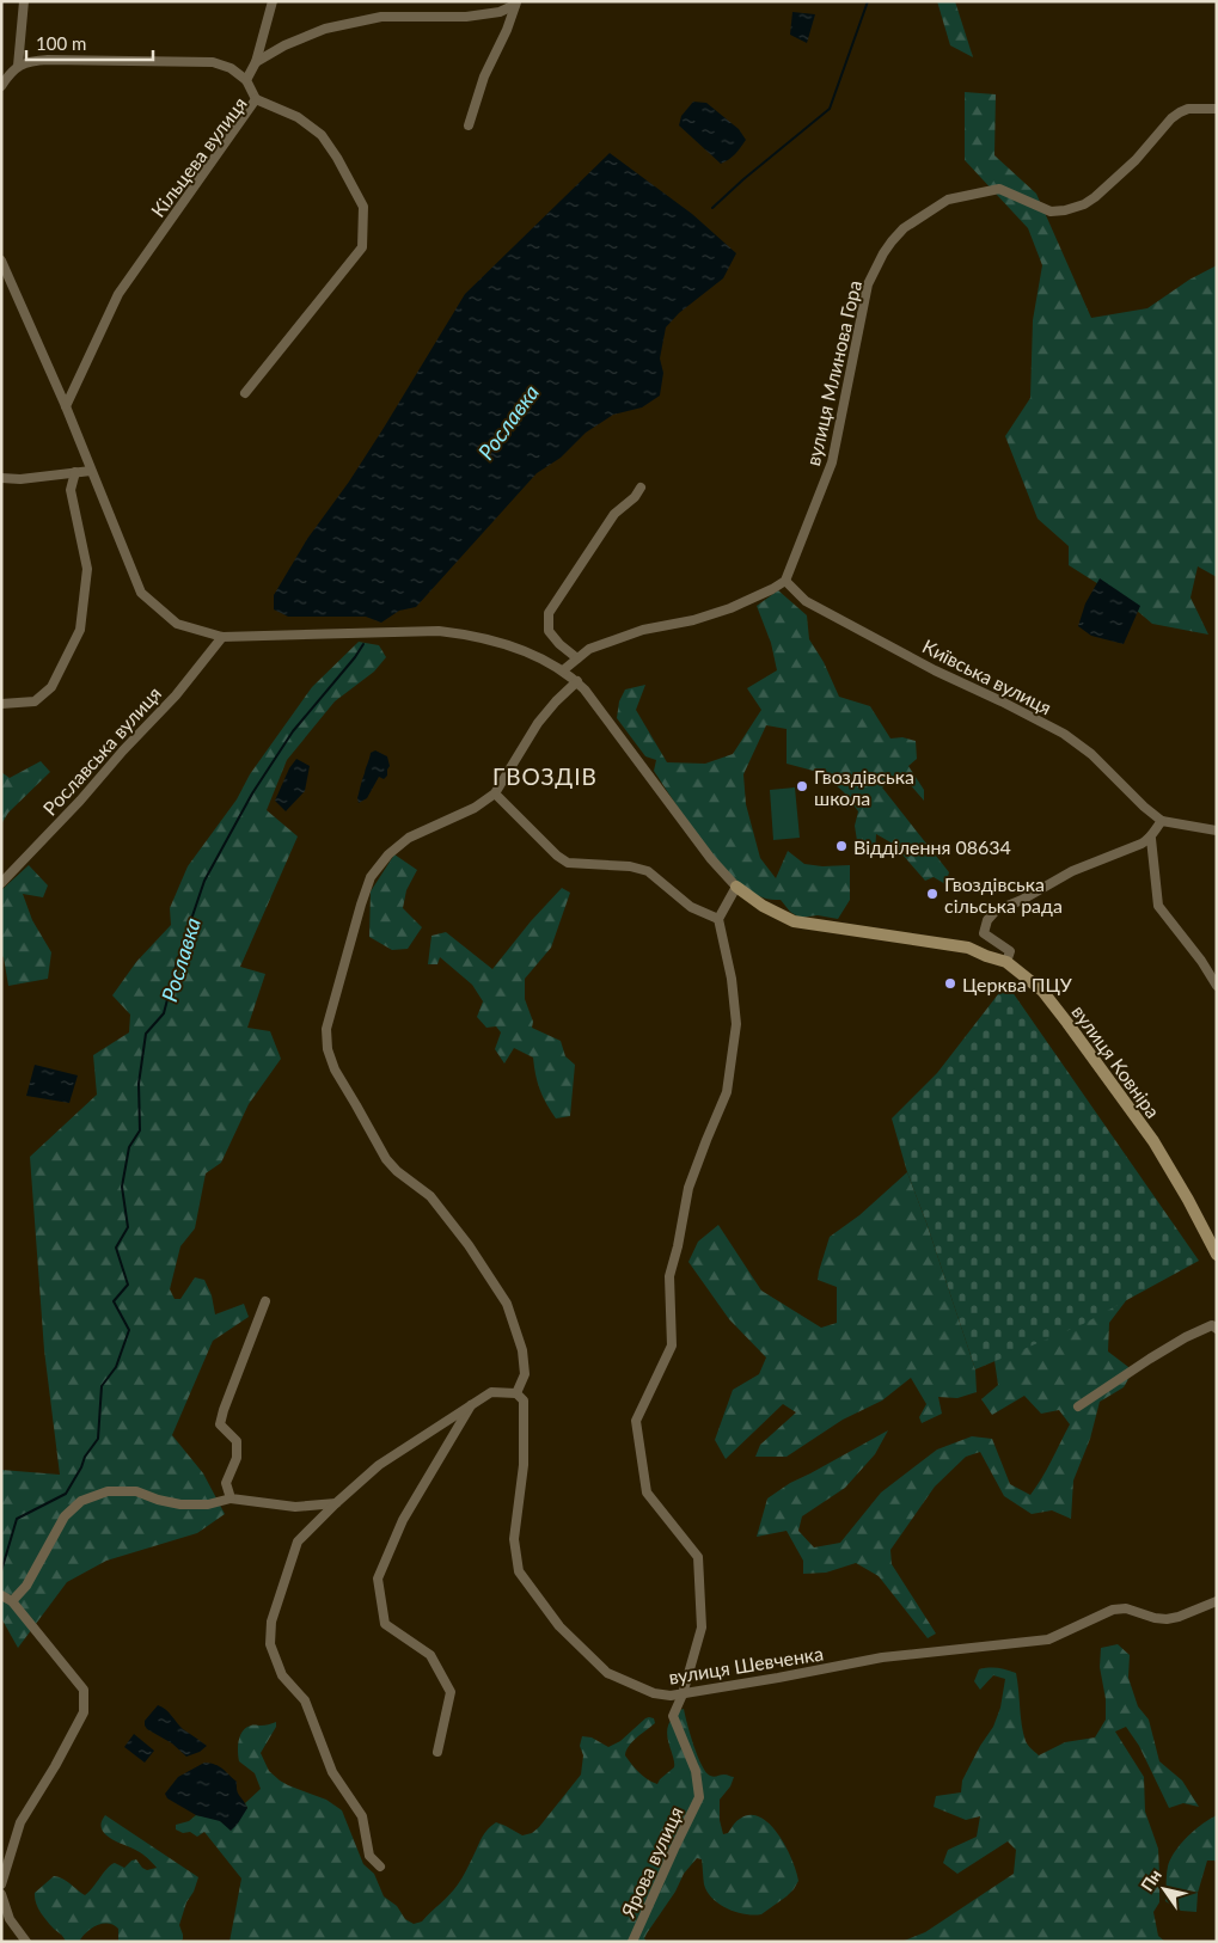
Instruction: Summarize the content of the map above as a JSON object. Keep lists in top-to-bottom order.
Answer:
{
  "streets": {
    "street": [
      "Кільцева вулиця",
      "вулиця Млинова Гора",
      "Київська вулиця",
      "Рославська вулиця",
      "вулиця Ковніра",
      "вулиця Шевченка",
      "Ярова вулиця"
    ]
  },
  "crossings": [
    ["вулиця Млинова Гора", "Київська вулиця"],
    ["вулиця Шевченка", "Ярова вулиця"]
  ],
  "districts": ["ГВОЗДІВ"],
  "water": ["Рославка"],
  "places": [
    "Гвоздівська школа",
    "Відділення 08634",
    "Гвоздівська сільська рада",
    "Церква ПЦУ"
  ],
  "scale_bar": "100 m",
  "north": "top left"
}
